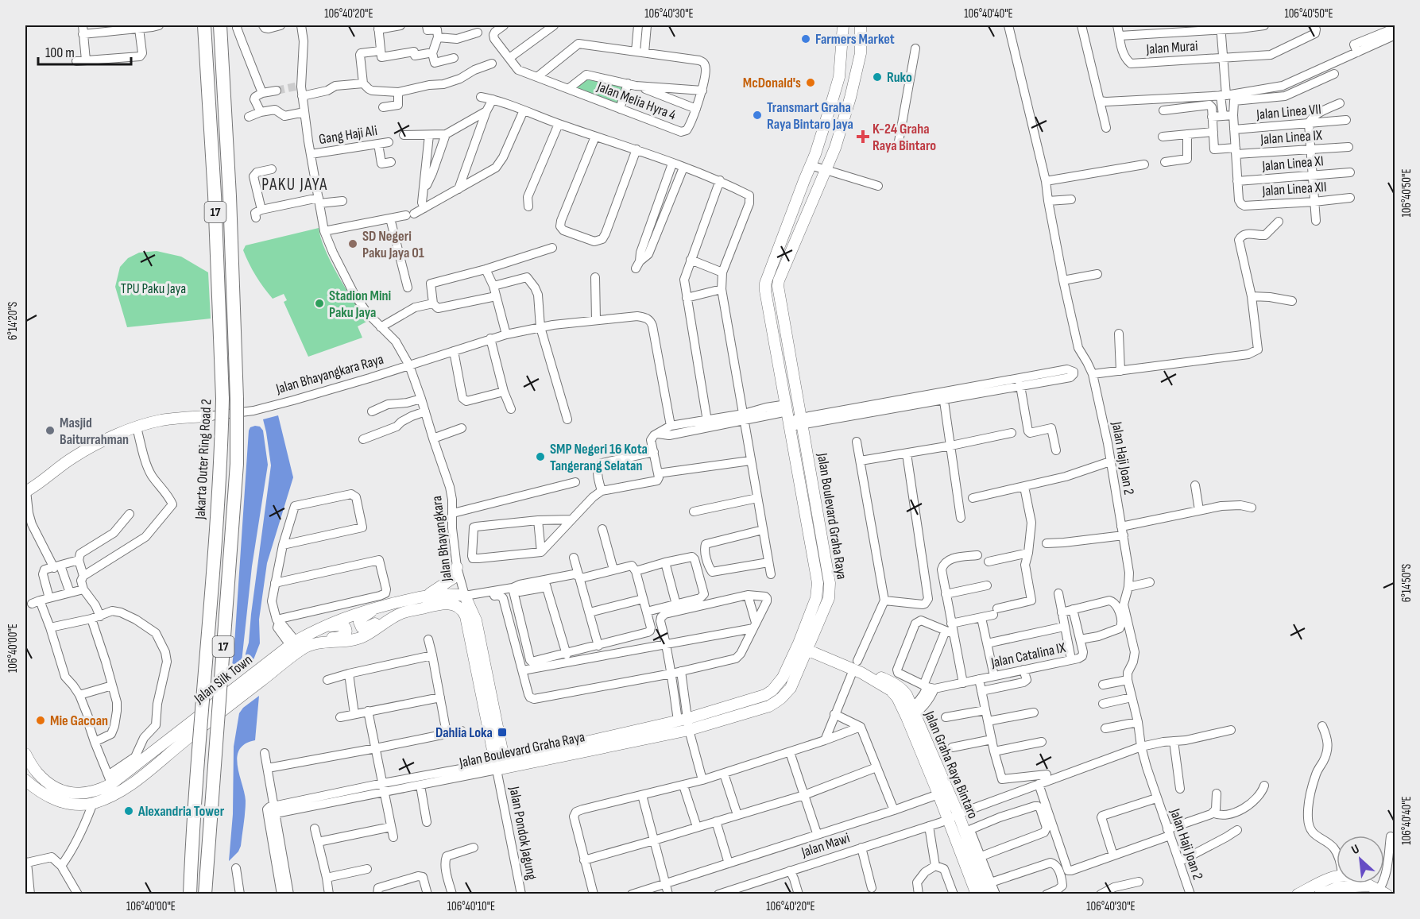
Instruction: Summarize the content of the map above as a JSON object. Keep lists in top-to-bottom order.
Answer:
{
  "streets": {
    "highway": ["17", "Jakarta Outer Ring Road 2"],
    "main road": [
      "Jalan Bhayangkara Raya",
      "Jalan Boulevard Graha Raya",
      "Jalan Bhayangkara",
      "Jalan Silk Town",
      "Jalan Graha Raya Bintaro"
    ],
    "street": [
      "Jalan Murai",
      "Jalan Melia Hyra 4",
      "Jalan Linea VII",
      "Gang Haji Ali",
      "Jalan Linea IX",
      "Jalan Linea XI",
      "Jalan Linea XII",
      "Jalan Haji Joan 2",
      "Jalan Catalina IX",
      "Jalan Pondok Jagung",
      "Jalan Mawi"
    ]
  },
  "crossings": [
    ["Gang Haji Ali", "Jalan Bhayangkara"],
    ["Jalan Linea XI", "Jalan Linea XII"],
    ["Jalan Bhayangkara Raya", "Jalan Bhayangkara"],
    ["Jalan Haji Joan 2", "Jalan Mawi"],
    ["Jalan Boulevard Graha Raya", "Jalan Bhayangkara"],
    ["Jalan Boulevard Graha Raya", "Jalan Silk Town"],
    ["Jalan Boulevard Graha Raya", "Jalan Graha Raya Bintaro"],
    ["Jalan Boulevard Graha Raya", "Jalan Pondok Jagung"],
    ["Jalan Bhayangkara", "Jalan Silk Town"],
    ["Jalan Bhayangkara", "Jalan Pondok Jagung"],
    ["Jalan Silk Town", "Jalan Pondok Jagung"],
    ["Jalan Graha Raya Bintaro", "Jalan Mawi"]
  ],
  "districts": ["PAKU JAYA"],
  "parks": ["TPU Paku Jaya"],
  "places": {
    "other": [
      "Farmers Market",
      "Ruko",
      "McDonald's",
      "Transmart Graha Raya Bintaro Jaya",
      "SD Negeri Paku Jaya 01",
      "Stadion Mini Paku Jaya",
      "Masjid Baiturrahman",
      "SMP Negeri 16 Kota Tangerang Selatan",
      "Mie Gacoan",
      "Alexandria Tower"
    ],
    "health": ["K-24 Graha Raya Bintaro"],
    "transit": ["Dahlia Loka"]
  },
  "scale_bar": "100 m",
  "north": "top left",
  "coordinates": [
    "106°40'20\"E",
    "106°40'30\"E",
    "106°40'40\"E",
    "106°40'50\"E",
    "6°14'20\"S",
    "6°14'50\"S",
    "106°40'00\"E",
    "106°40'10\"E"
  ]
}
